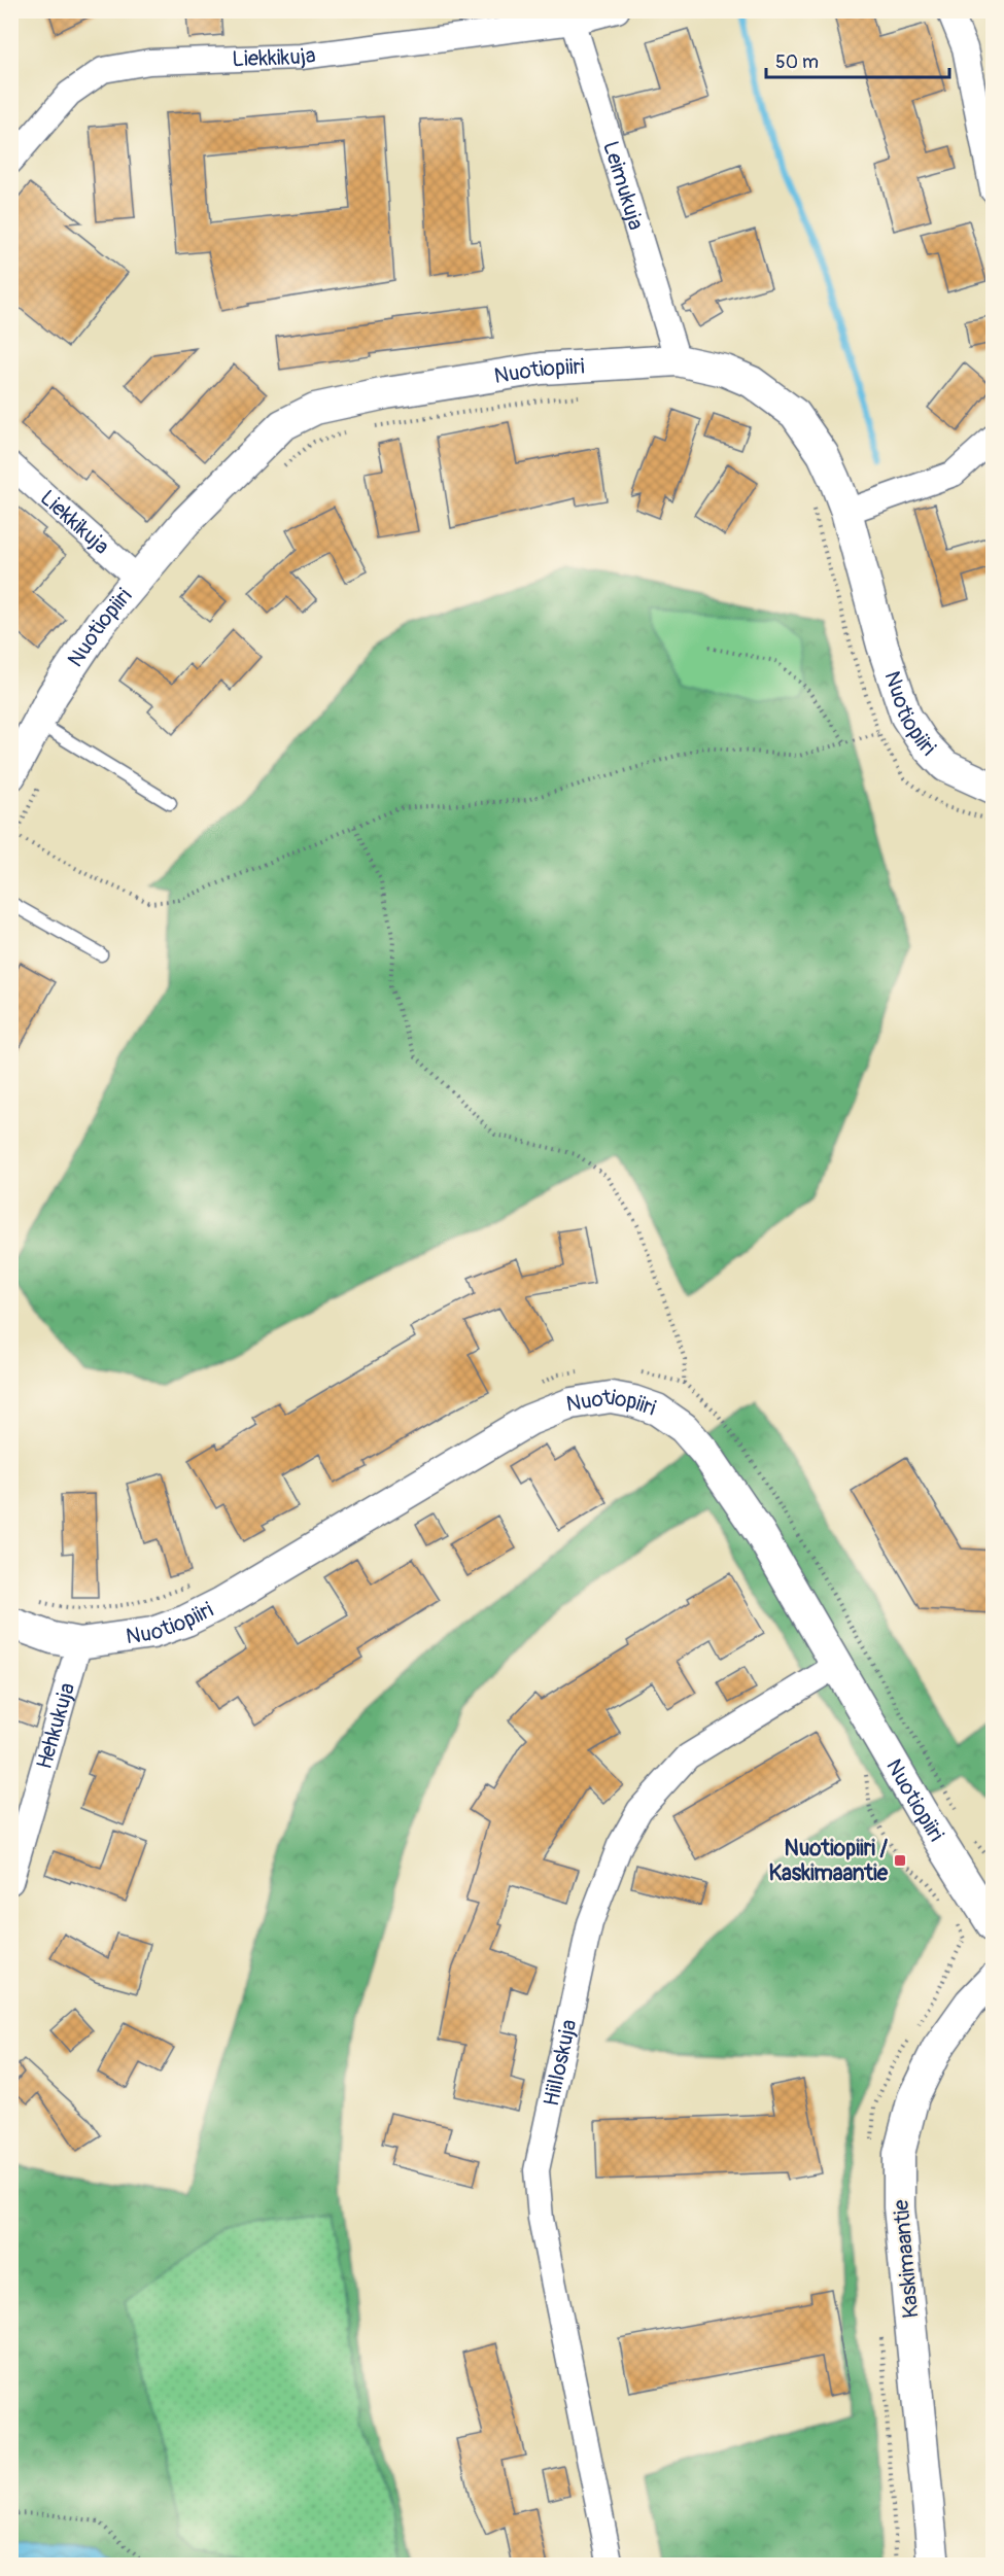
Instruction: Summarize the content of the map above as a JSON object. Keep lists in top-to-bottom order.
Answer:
{
  "streets": {
    "street": [
      "Liekkikuja",
      "Leimukuja",
      "Nuotiopiiri",
      "Hehkukuja",
      "Hiilloskuja",
      "Kaskimaantie"
    ]
  },
  "crossings": [
    ["Liekkikuja", "Leimukuja"],
    ["Liekkikuja", "Nuotiopiiri"],
    ["Leimukuja", "Nuotiopiiri"],
    ["Nuotiopiiri", "Hehkukuja"],
    ["Nuotiopiiri", "Hiilloskuja"]
  ],
  "places": {
    "transit": ["Nuotiopiiri / Kaskimaantie"]
  },
  "scale_bar": "50 m"
}
